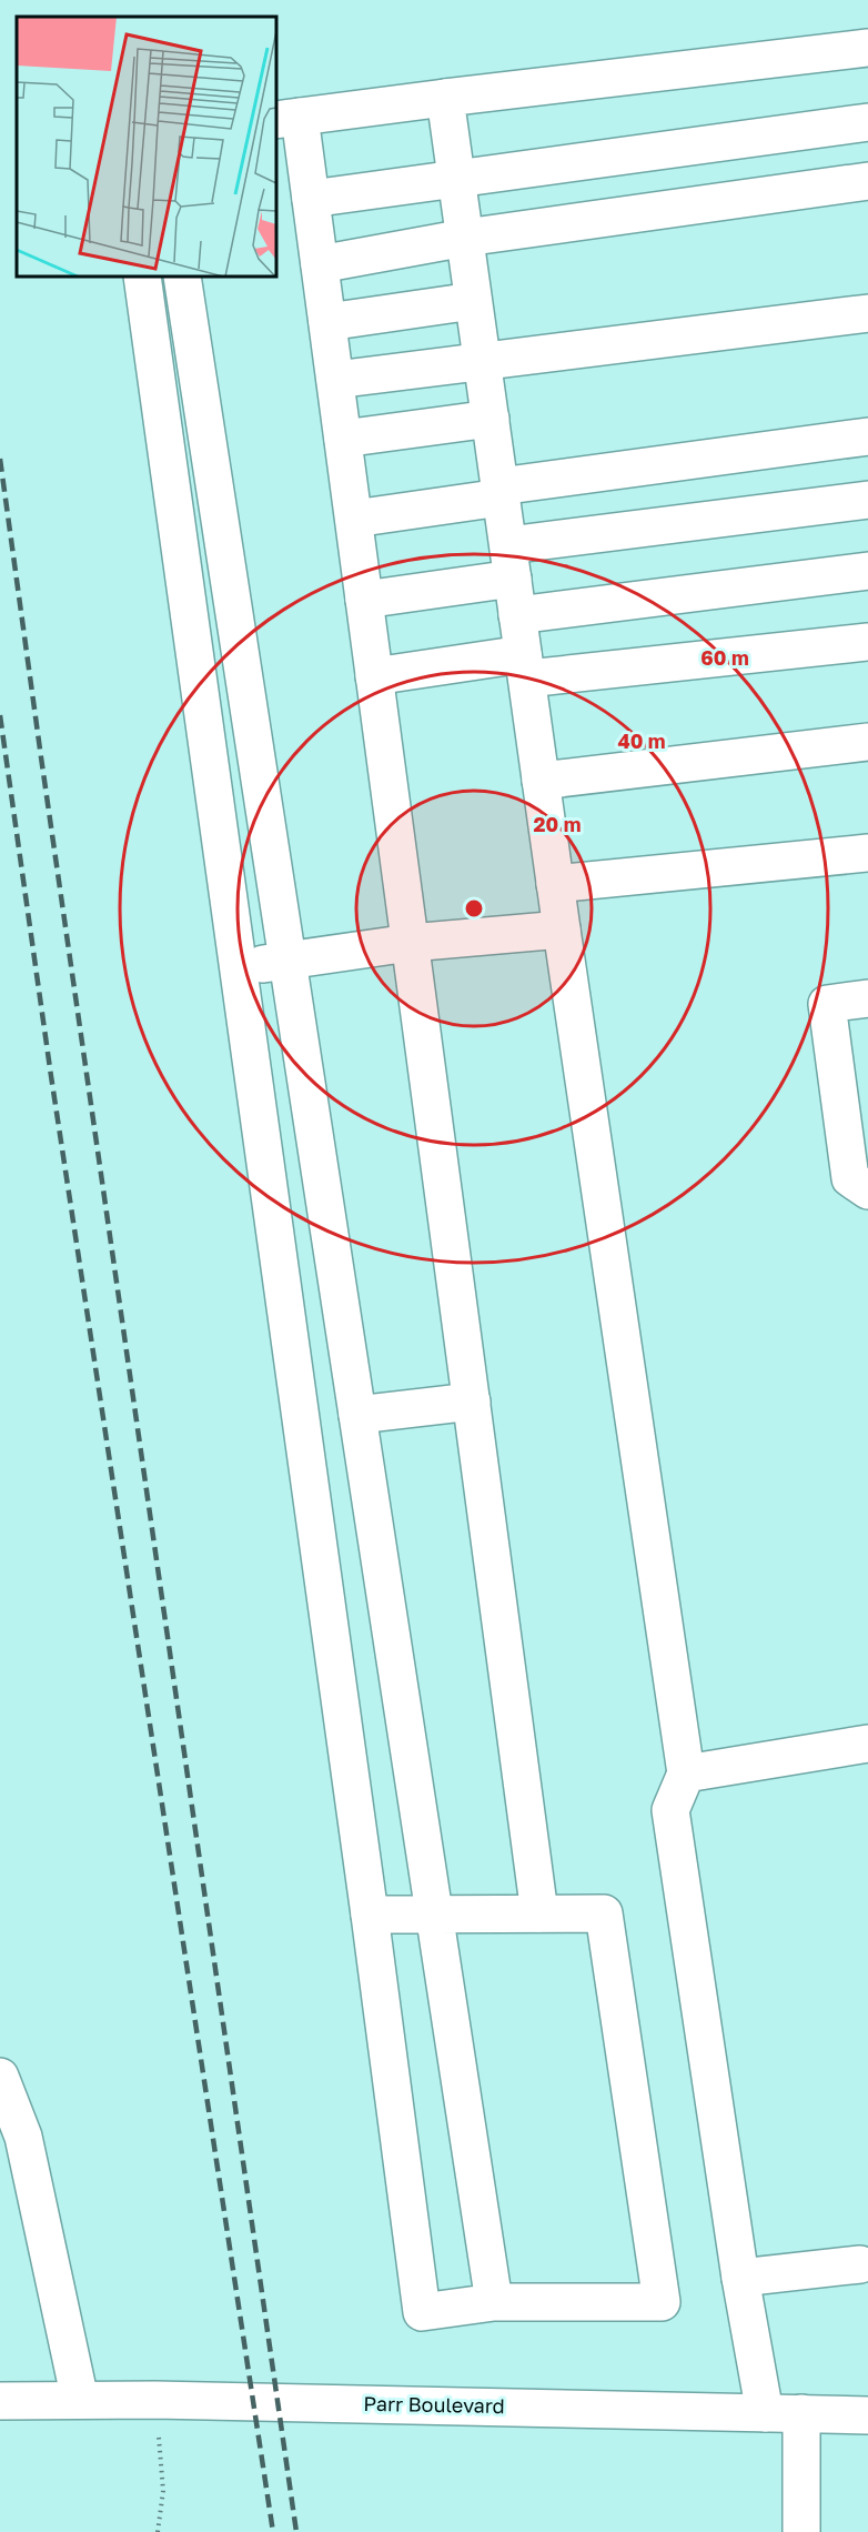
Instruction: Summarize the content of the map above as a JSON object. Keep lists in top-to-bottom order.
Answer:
{
  "streets": {
    "street": ["Parr Boulevard"]
  },
  "rings": ["60 m", "40 m", "20 m"]
}
